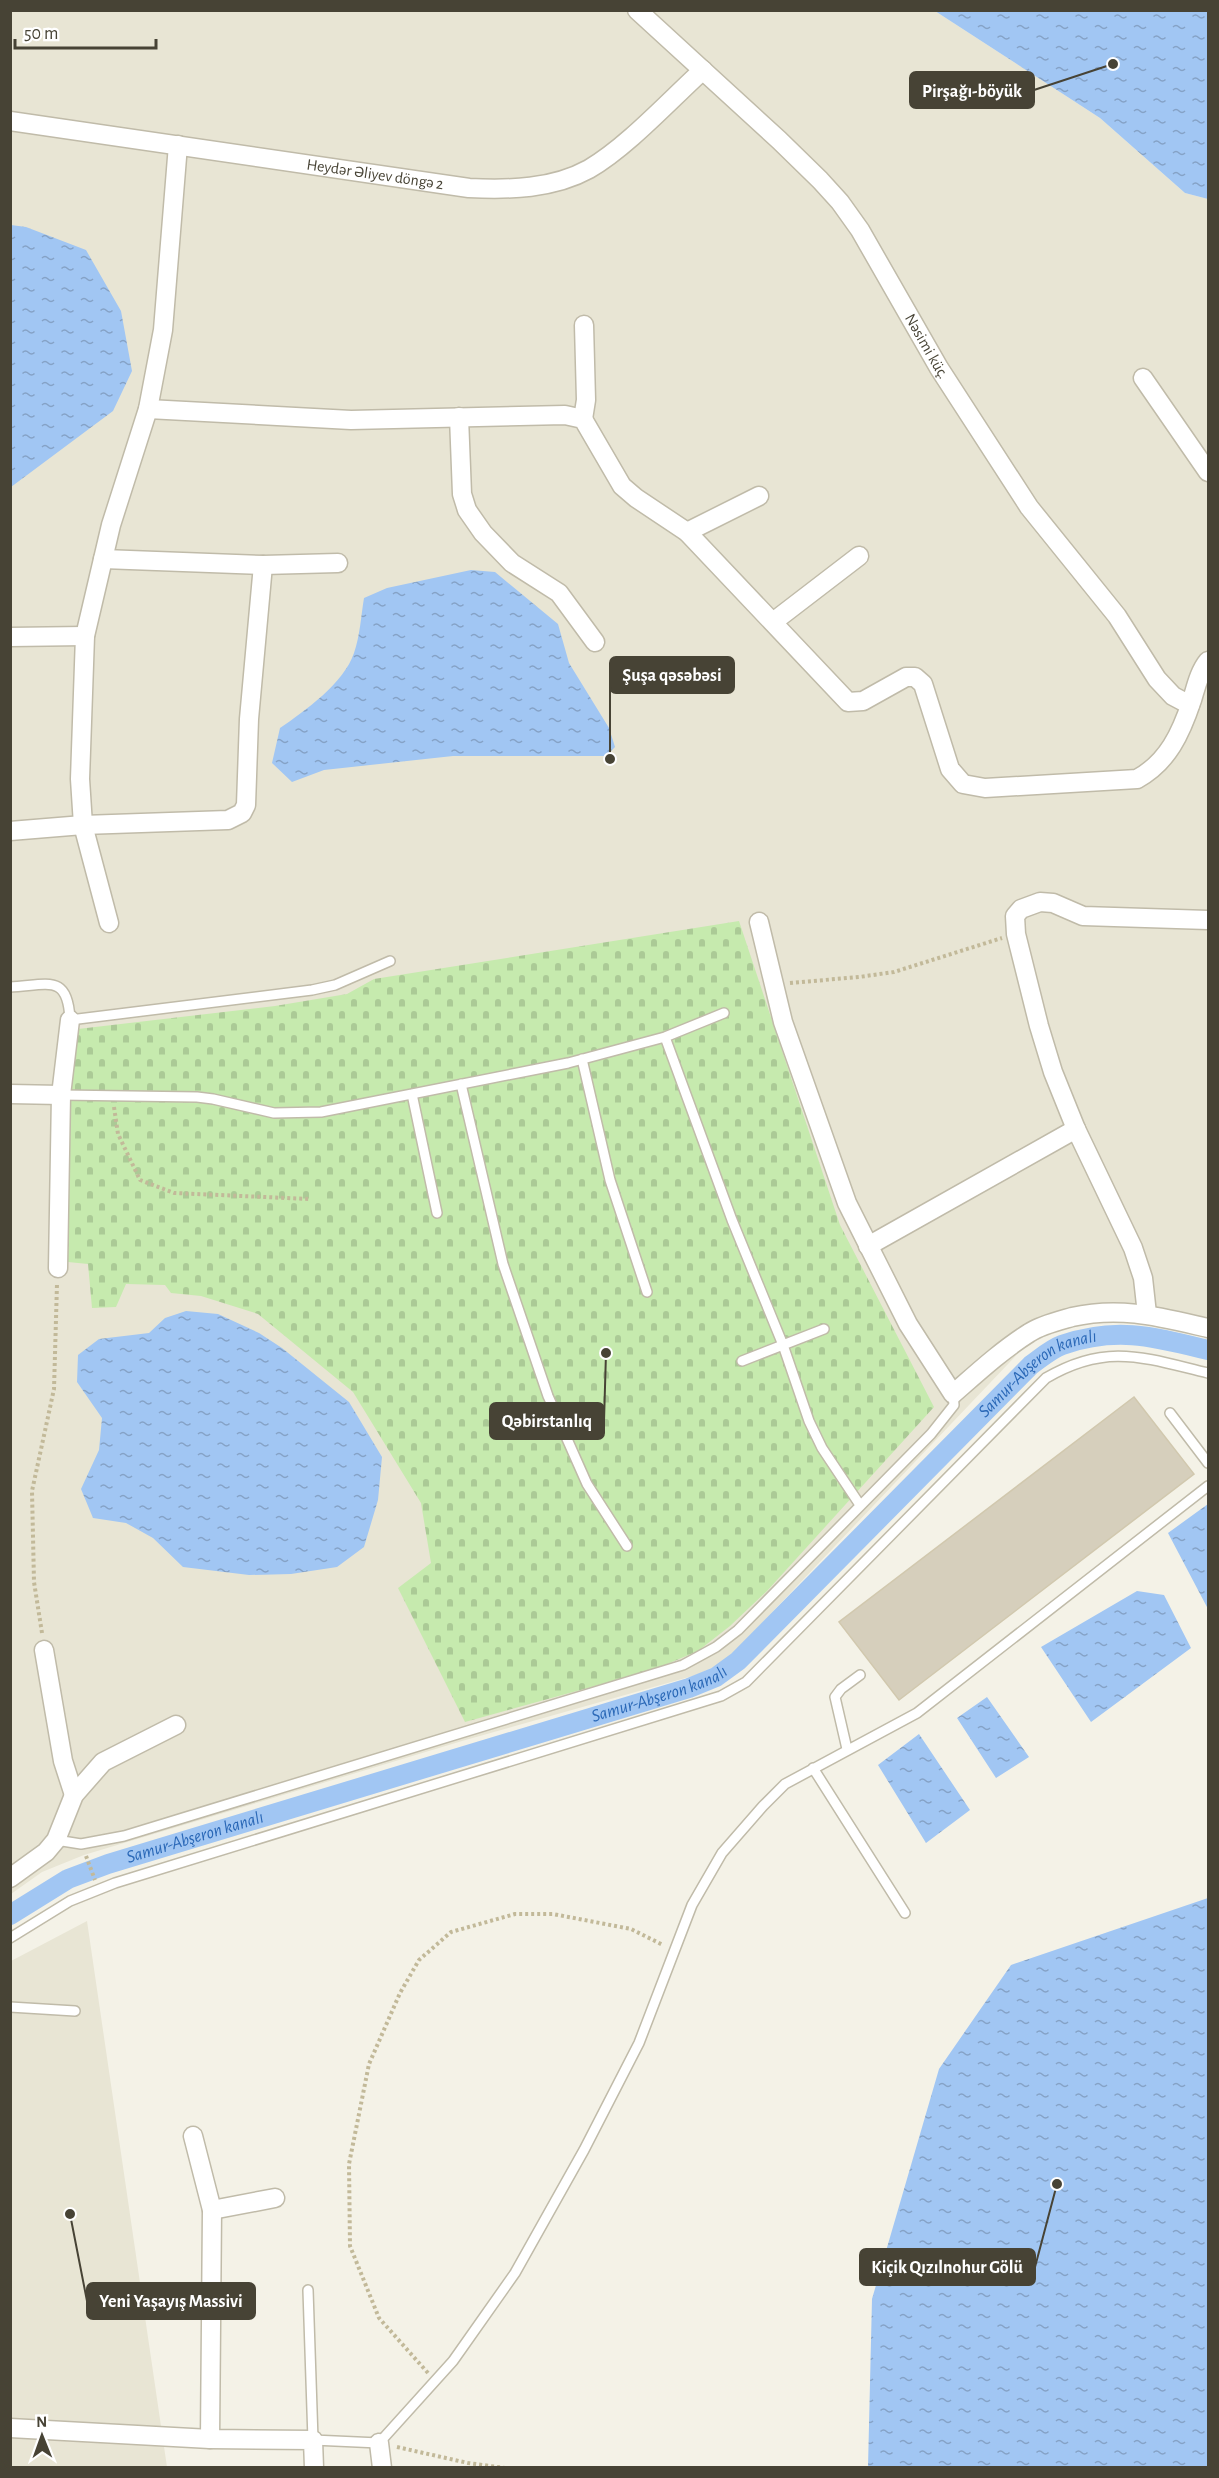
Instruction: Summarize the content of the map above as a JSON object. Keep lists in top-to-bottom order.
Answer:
{
  "streets": {
    "street": ["Heydər Əliyev döngə 2", "Nəsimi küç."]
  },
  "crossings": [
    ["Heydər Əliyev döngə 2", "Nəsimi küç."]
  ],
  "water": ["Samur-Abşeron kanalı"],
  "places": [
    "Pirşağı-böyük",
    "Şuşa qəsəbəsi",
    "Qəbirstanlıq",
    "Kiçik Qızılnohur Gölü",
    "Yeni Yaşayış Massivi"
  ],
  "scale_bar": "50 m",
  "north": "top"
}
